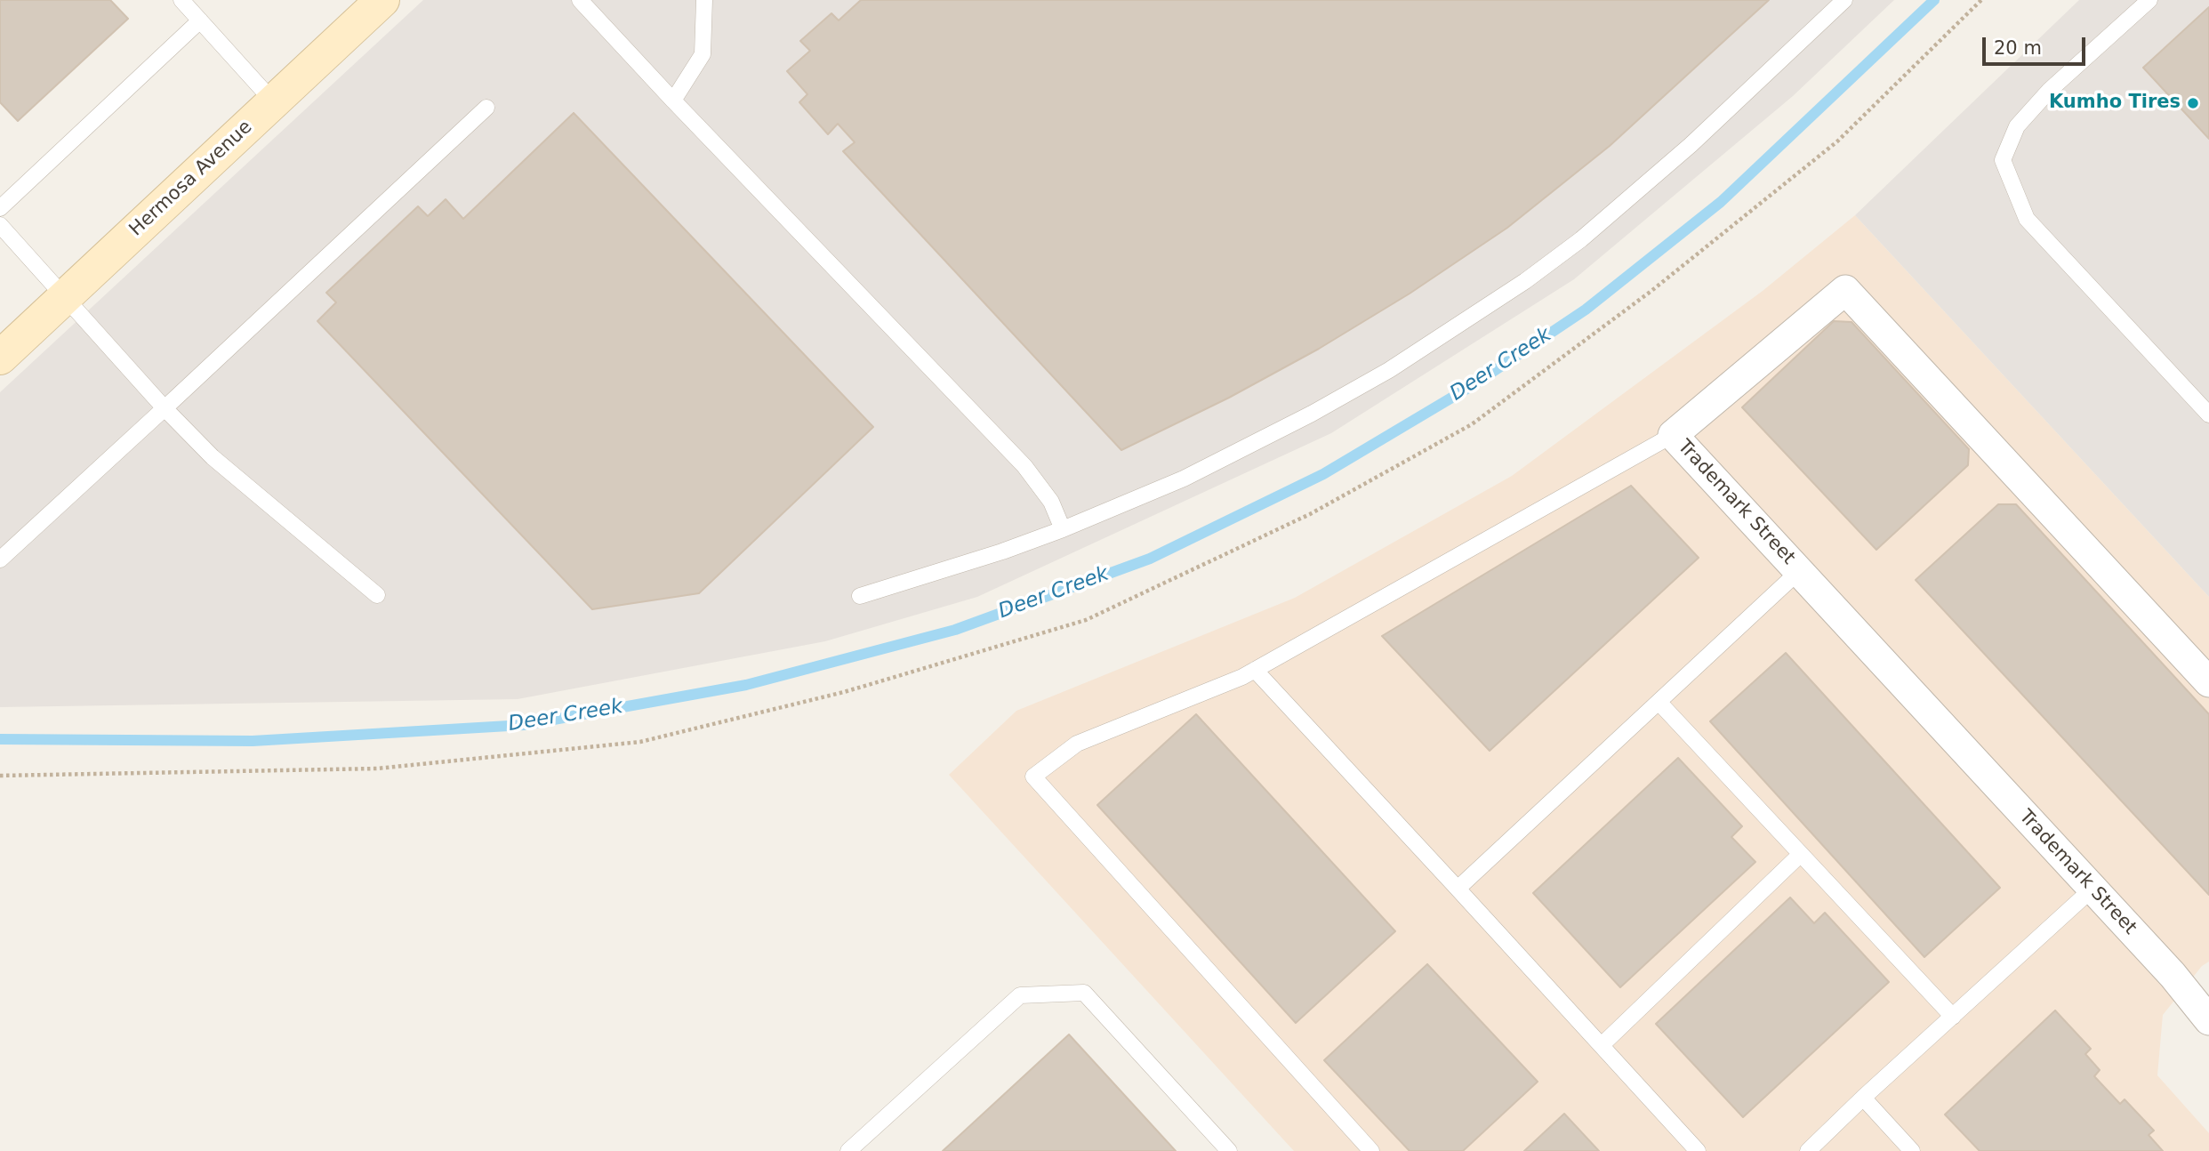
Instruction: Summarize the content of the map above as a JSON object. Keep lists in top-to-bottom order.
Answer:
{
  "streets": {
    "street": ["Hermosa Avenue", "Trademark Street"]
  },
  "water": ["Deer Creek"],
  "places": ["Kumho Tires"],
  "scale_bar": "20 m"
}
